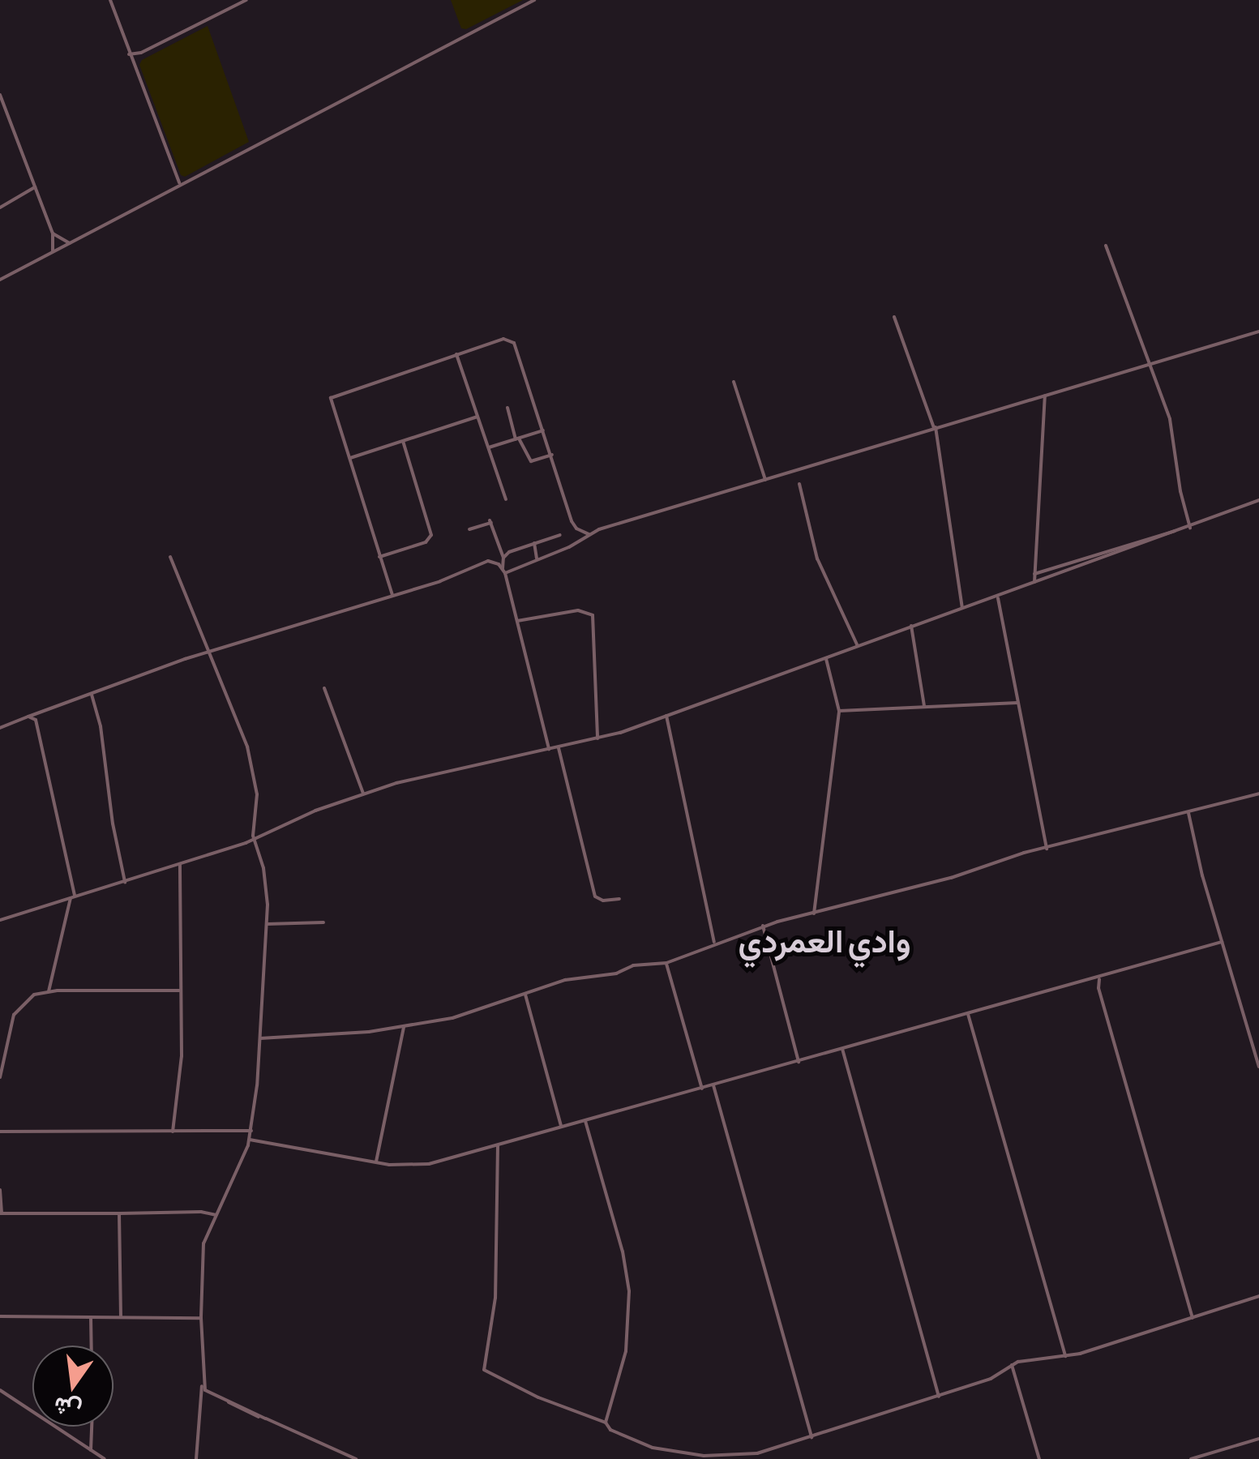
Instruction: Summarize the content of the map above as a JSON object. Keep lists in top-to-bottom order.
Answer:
{
  "districts": ["وادي العمردي"],
  "north": "bottom"
}
